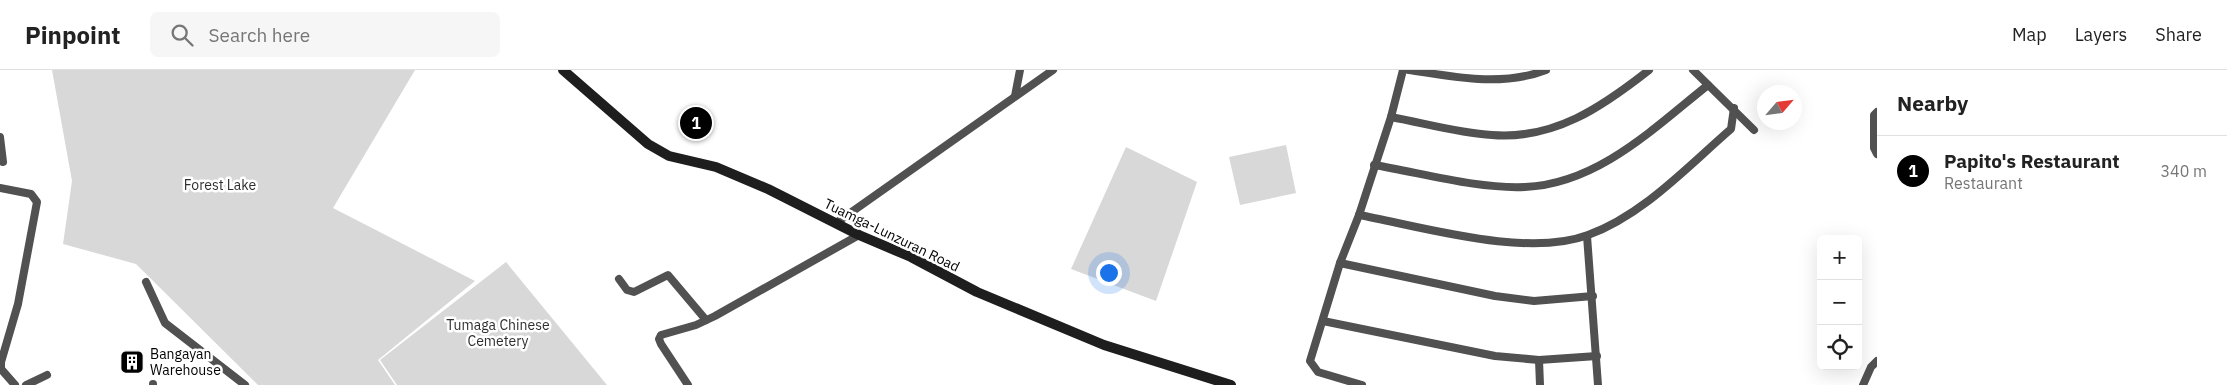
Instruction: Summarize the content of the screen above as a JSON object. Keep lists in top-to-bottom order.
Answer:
{
  "streets": {
    "street": ["Tuamga-Lunzuran Road"]
  },
  "parks": ["Forest Lake", "Tumaga Chinese Cemetery"],
  "places": {
    "building": ["Bangayan Warehouse"]
  },
  "north": "top right",
  "page": {
    "header": "Pinpoint",
    "search": "Search here",
    "nav": ["Map", "Layers", "Share"],
    "heading": "Nearby",
    "pins": "1",
    "list": [
      {
        "mark": "1",
        "name": "Papito's Restaurant",
        "note": "Restaurant",
        "value": "340 m"
      }
    ],
    "map_buttons": ["+", "−"]
  }
}
